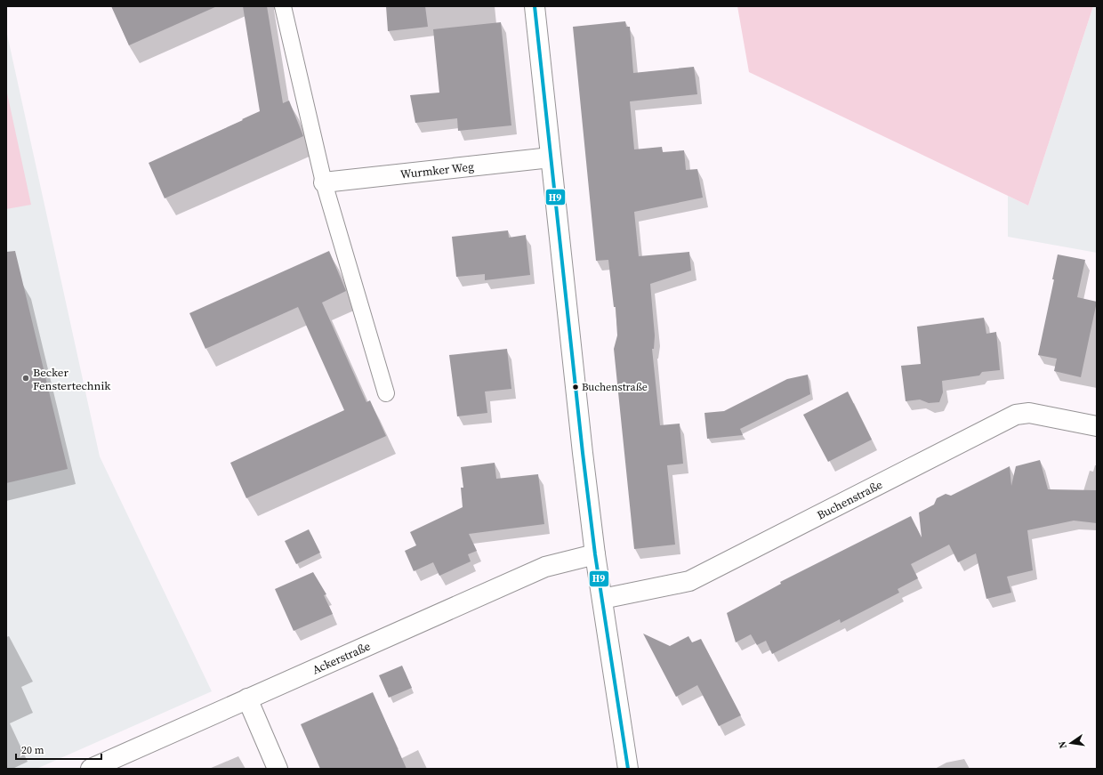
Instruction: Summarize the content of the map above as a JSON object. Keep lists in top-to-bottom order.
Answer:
{
  "streets": {
    "street": ["Wurmker Weg", "Buchenstraße", "Ackerstraße"]
  },
  "places": ["Becker Fenstertechnik", "Buchenstraße"],
  "lines": ["transit line H9"],
  "scale_bar": "20 m",
  "north": "left"
}
